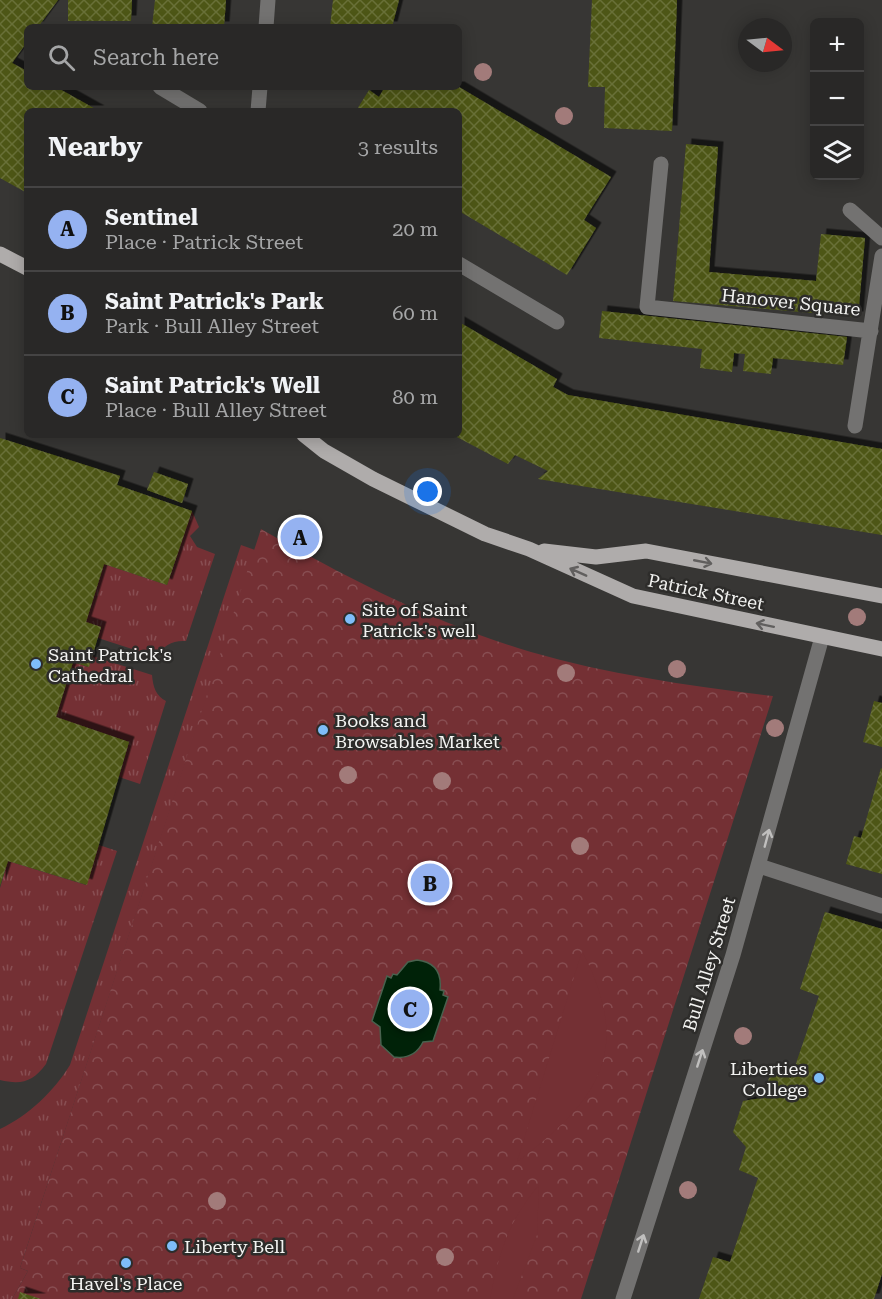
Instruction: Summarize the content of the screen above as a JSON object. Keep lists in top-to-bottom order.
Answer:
{
  "streets": {
    "main road": ["Patrick Street"],
    "street": ["Hanover Square", "Bull Alley Street"]
  },
  "crossings": [
    ["Patrick Street", "Bull Alley Street"]
  ],
  "one_way": ["Bull Alley Street"],
  "places": [
    "Site of Saint Patrick's well",
    "Saint Patrick's Cathedral",
    "Books and Browsables Market",
    "Liberties College",
    "Liberty Bell",
    "Havel's Place"
  ],
  "north": "right",
  "page": {
    "map_buttons": ["+", "−"],
    "search": "Search here",
    "heading": ["Nearby", "3 results"],
    "list": [
      {
        "mark": "A",
        "name": "Sentinel",
        "note": "Place · Patrick Street",
        "value": "20 m"
      },
      {
        "mark": "B",
        "name": "Saint Patrick's Park",
        "note": "Park · Bull Alley Street",
        "value": "60 m"
      },
      {
        "mark": "C",
        "name": "Saint Patrick's Well",
        "note": "Place · Bull Alley Street",
        "value": "80 m"
      }
    ],
    "pins": ["A", "B", "C"]
  }
}
